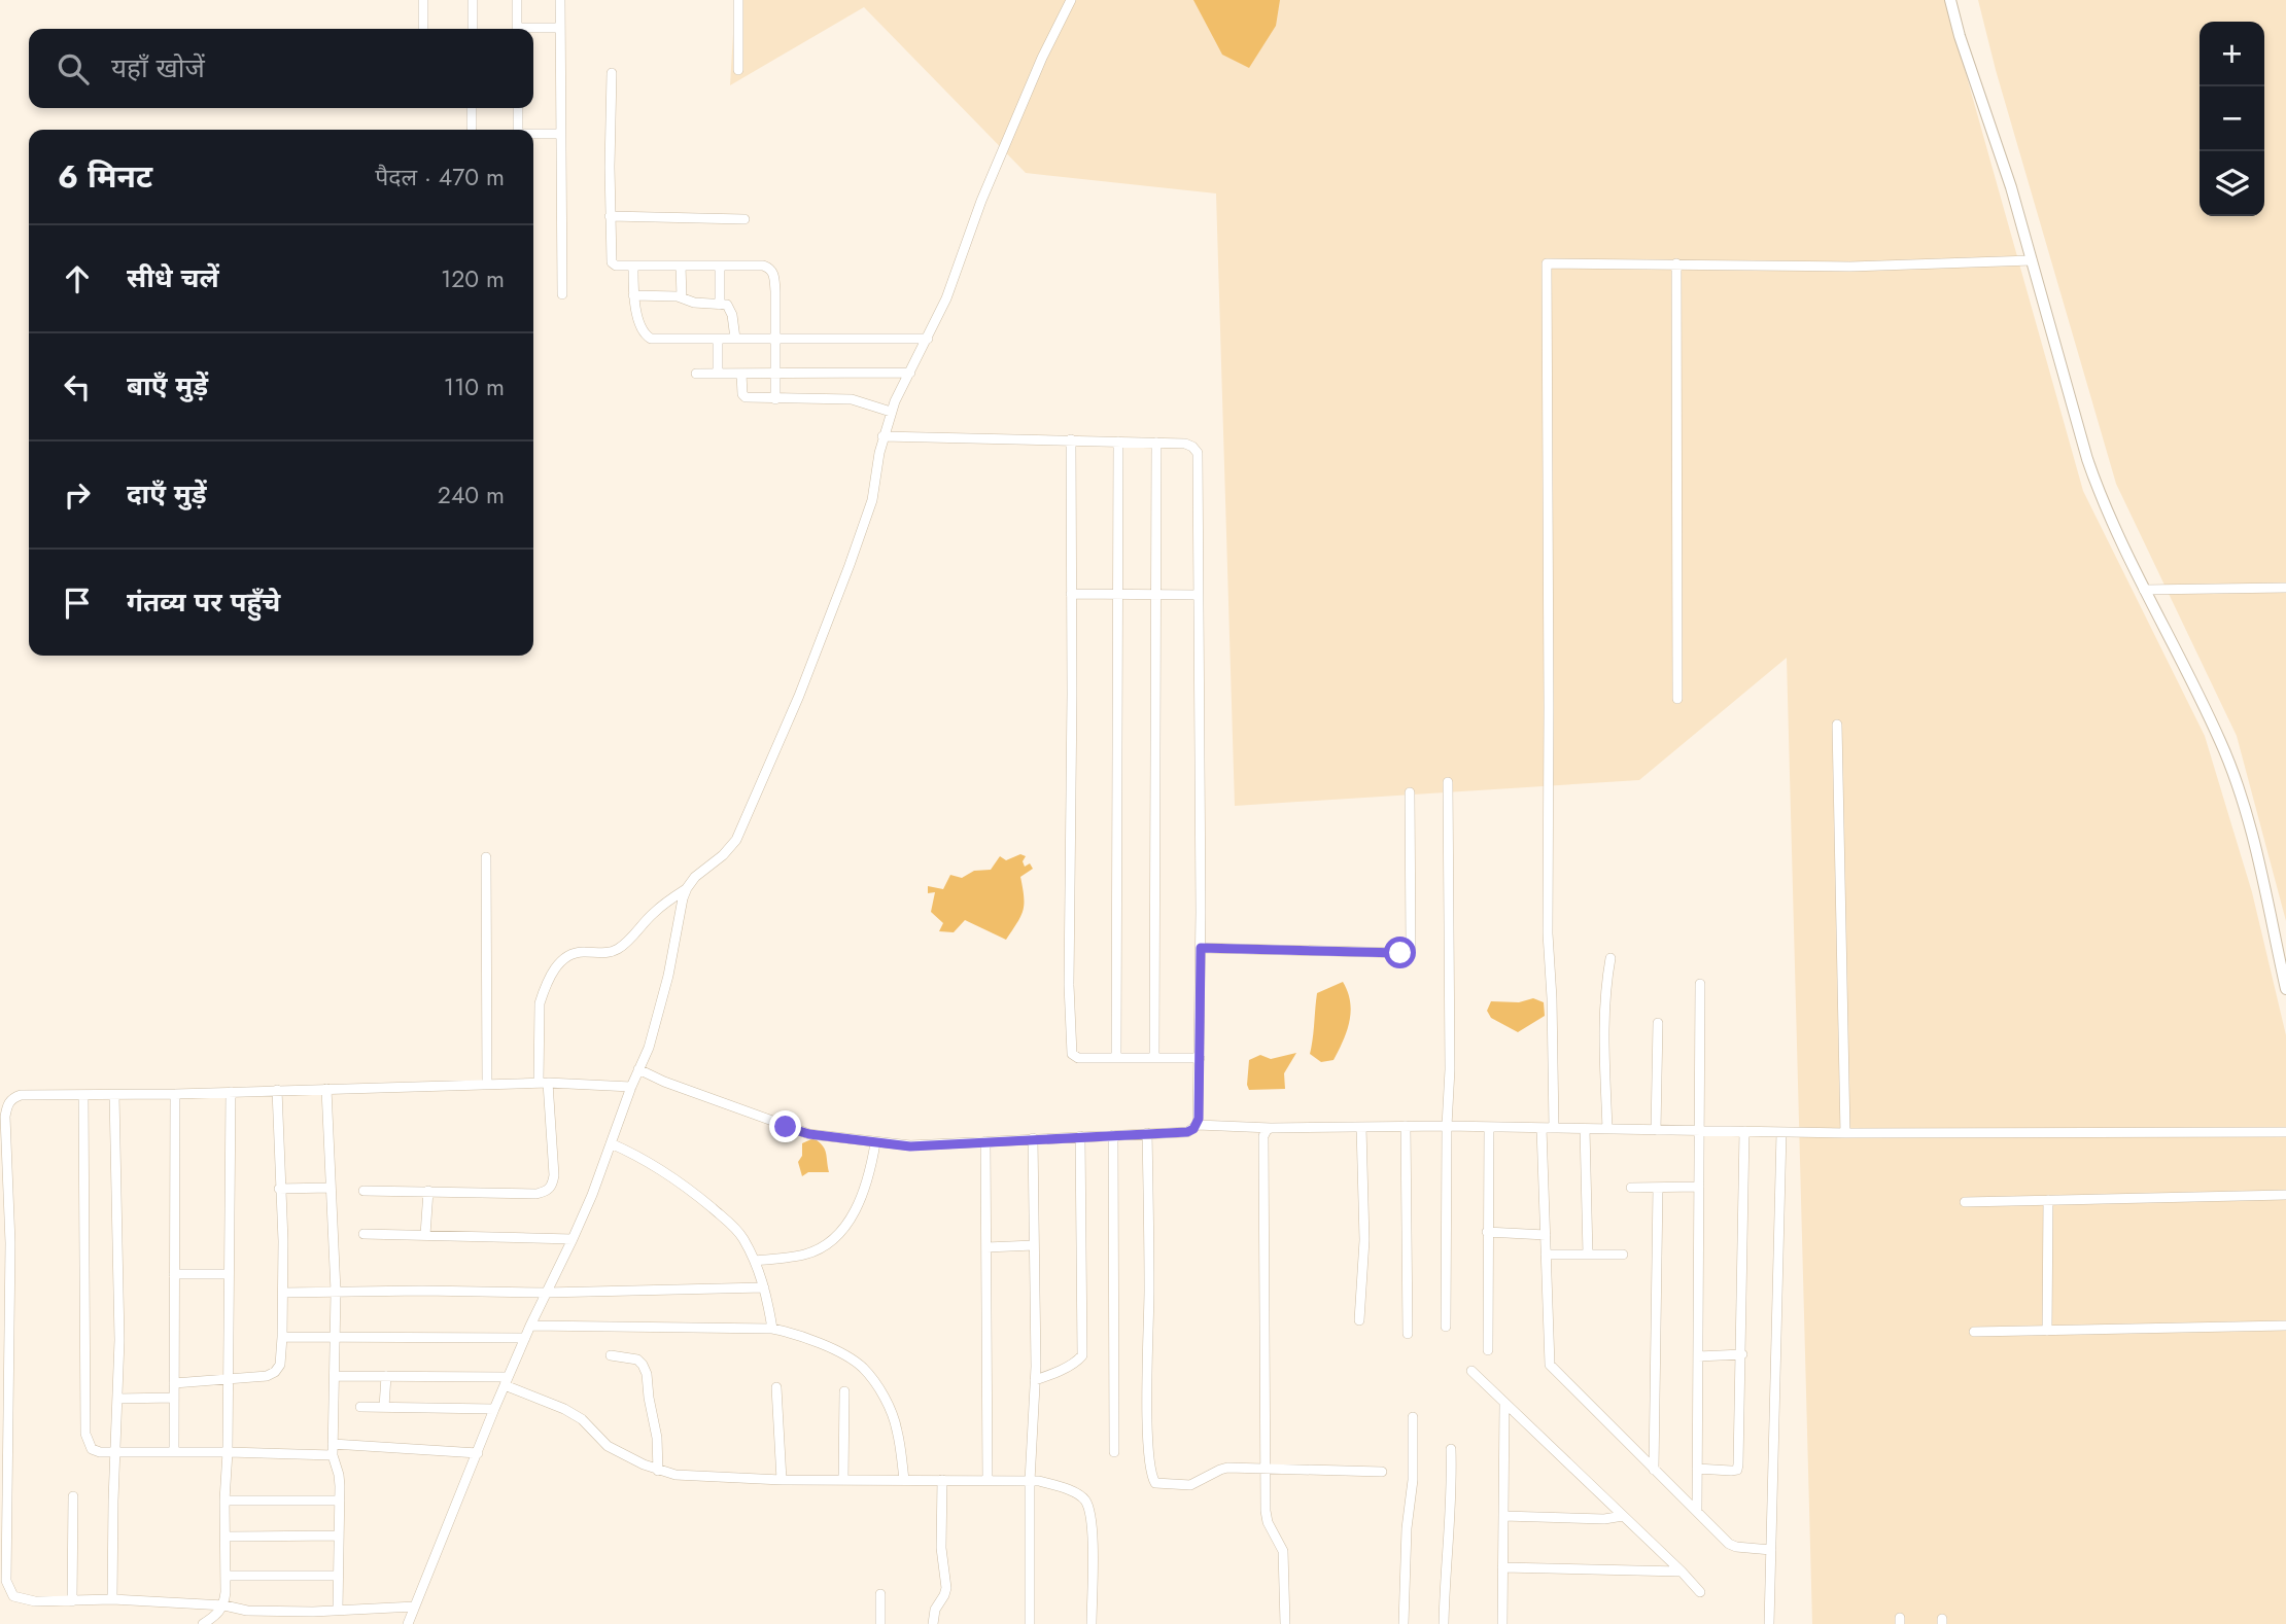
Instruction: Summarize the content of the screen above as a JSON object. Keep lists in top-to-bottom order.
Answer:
{
  "page": {
    "map_buttons": ["+", "−"],
    "search": "यहाँ खोजें",
    "heading": ["6 मिनट", "पैदल · 470 m"],
    "list": [
      ["सीधे चलें", "120 m"],
      ["बाएँ मुड़ें", "110 m"],
      ["दाएँ मुड़ें", "240 m"],
      "गंतव्य पर पहुँचे"
    ]
  }
}
